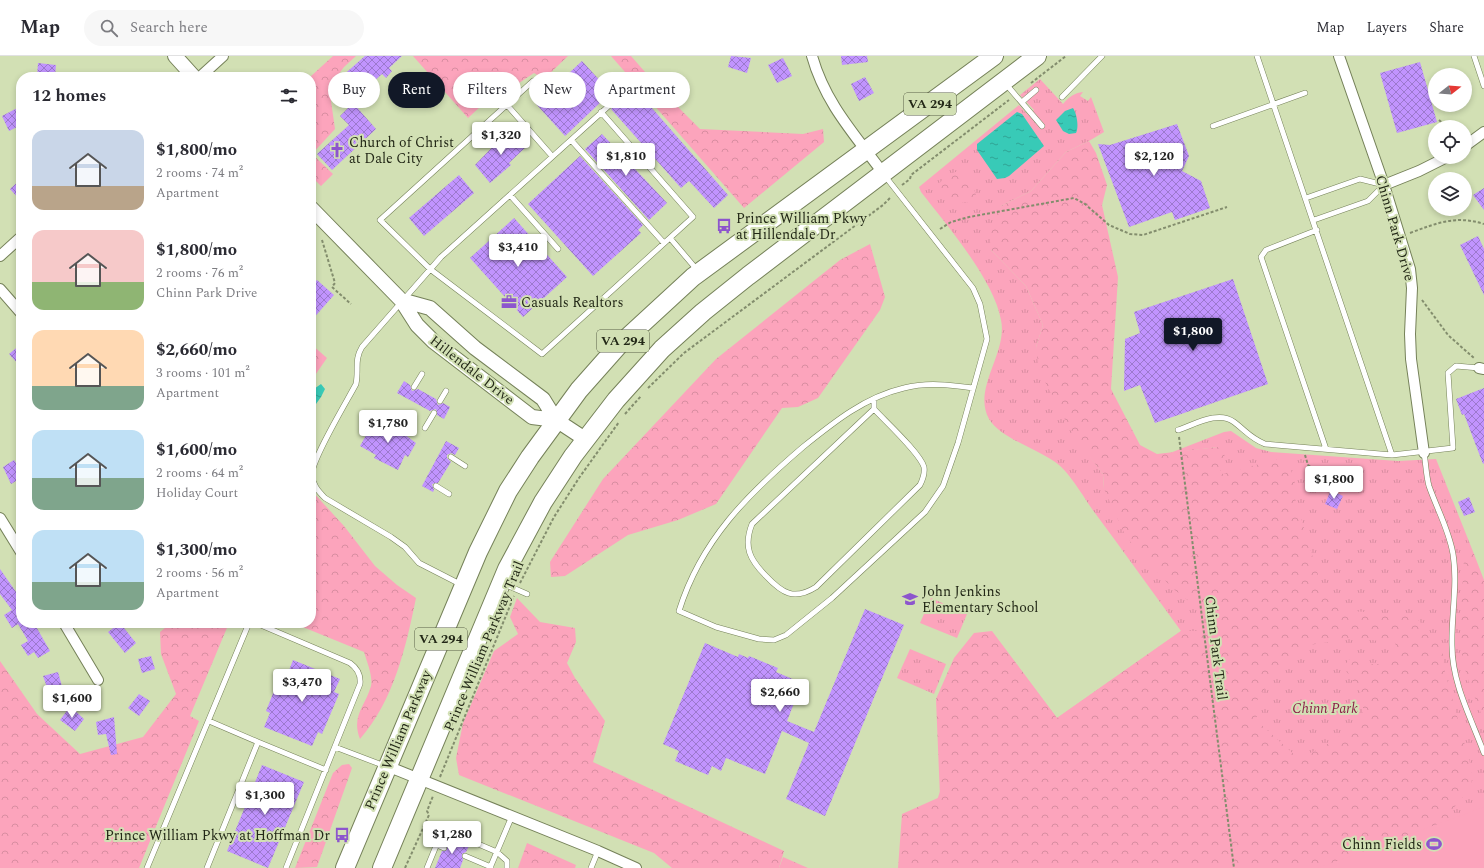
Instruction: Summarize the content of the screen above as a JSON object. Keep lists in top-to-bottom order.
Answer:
{
  "streets": {
    "highway": ["VA 294", "Prince William Parkway"],
    "main road": ["Hillendale Drive"],
    "street": ["Chinn Park Drive"],
    "path": ["Prince William Parkway Trail", "Chinn Park Trail"]
  },
  "crossings": [
    ["VA 294", "Hillendale Drive"],
    ["VA 294", "Prince William Parkway Trail"],
    ["Hillendale Drive", "Prince William Parkway"]
  ],
  "parks": ["Chinn Park"],
  "places": {
    "church": ["Church of Christ at Dale City"],
    "bus stop": ["Prince William Pkwy at Hillendale Dr", "Prince William Pkwy at Hoffman Dr"],
    "office": ["Casuals Realtors"],
    "school or university": ["John Jenkins Elementary School"],
    "sports": ["Chinn Fields"]
  },
  "north": "right",
  "page": {
    "header": "Map",
    "search": "Search here",
    "nav": ["Map", "Layers", "Share"],
    "chip": [
      "Buy",
      "Rent",
      "Filters",
      "New",
      "Apartment"
    ],
    "heading": "12 homes",
    "list": [
      {
        "name": "$1,800/mo",
        "note": "2 rooms · 74 m² · Apartment"
      },
      {
        "name": "$1,800/mo",
        "note": "2 rooms · 76 m² · Chinn Park Drive"
      },
      {
        "name": "$2,660/mo",
        "note": "3 rooms · 101 m² · Apartment"
      },
      {
        "name": "$1,600/mo",
        "note": "2 rooms · 64 m² · Holiday Court"
      },
      {
        "name": "$1,300/mo",
        "note": "2 rooms · 56 m² · Apartment"
      }
    ],
    "price": [
      "$1,320",
      "$1,810",
      "$2,120",
      "$3,410",
      "$1,800",
      "$1,780",
      "$1,800",
      "$3,470",
      "$2,660",
      "$1,600",
      "$1,300",
      "$1,280"
    ]
  }
}
